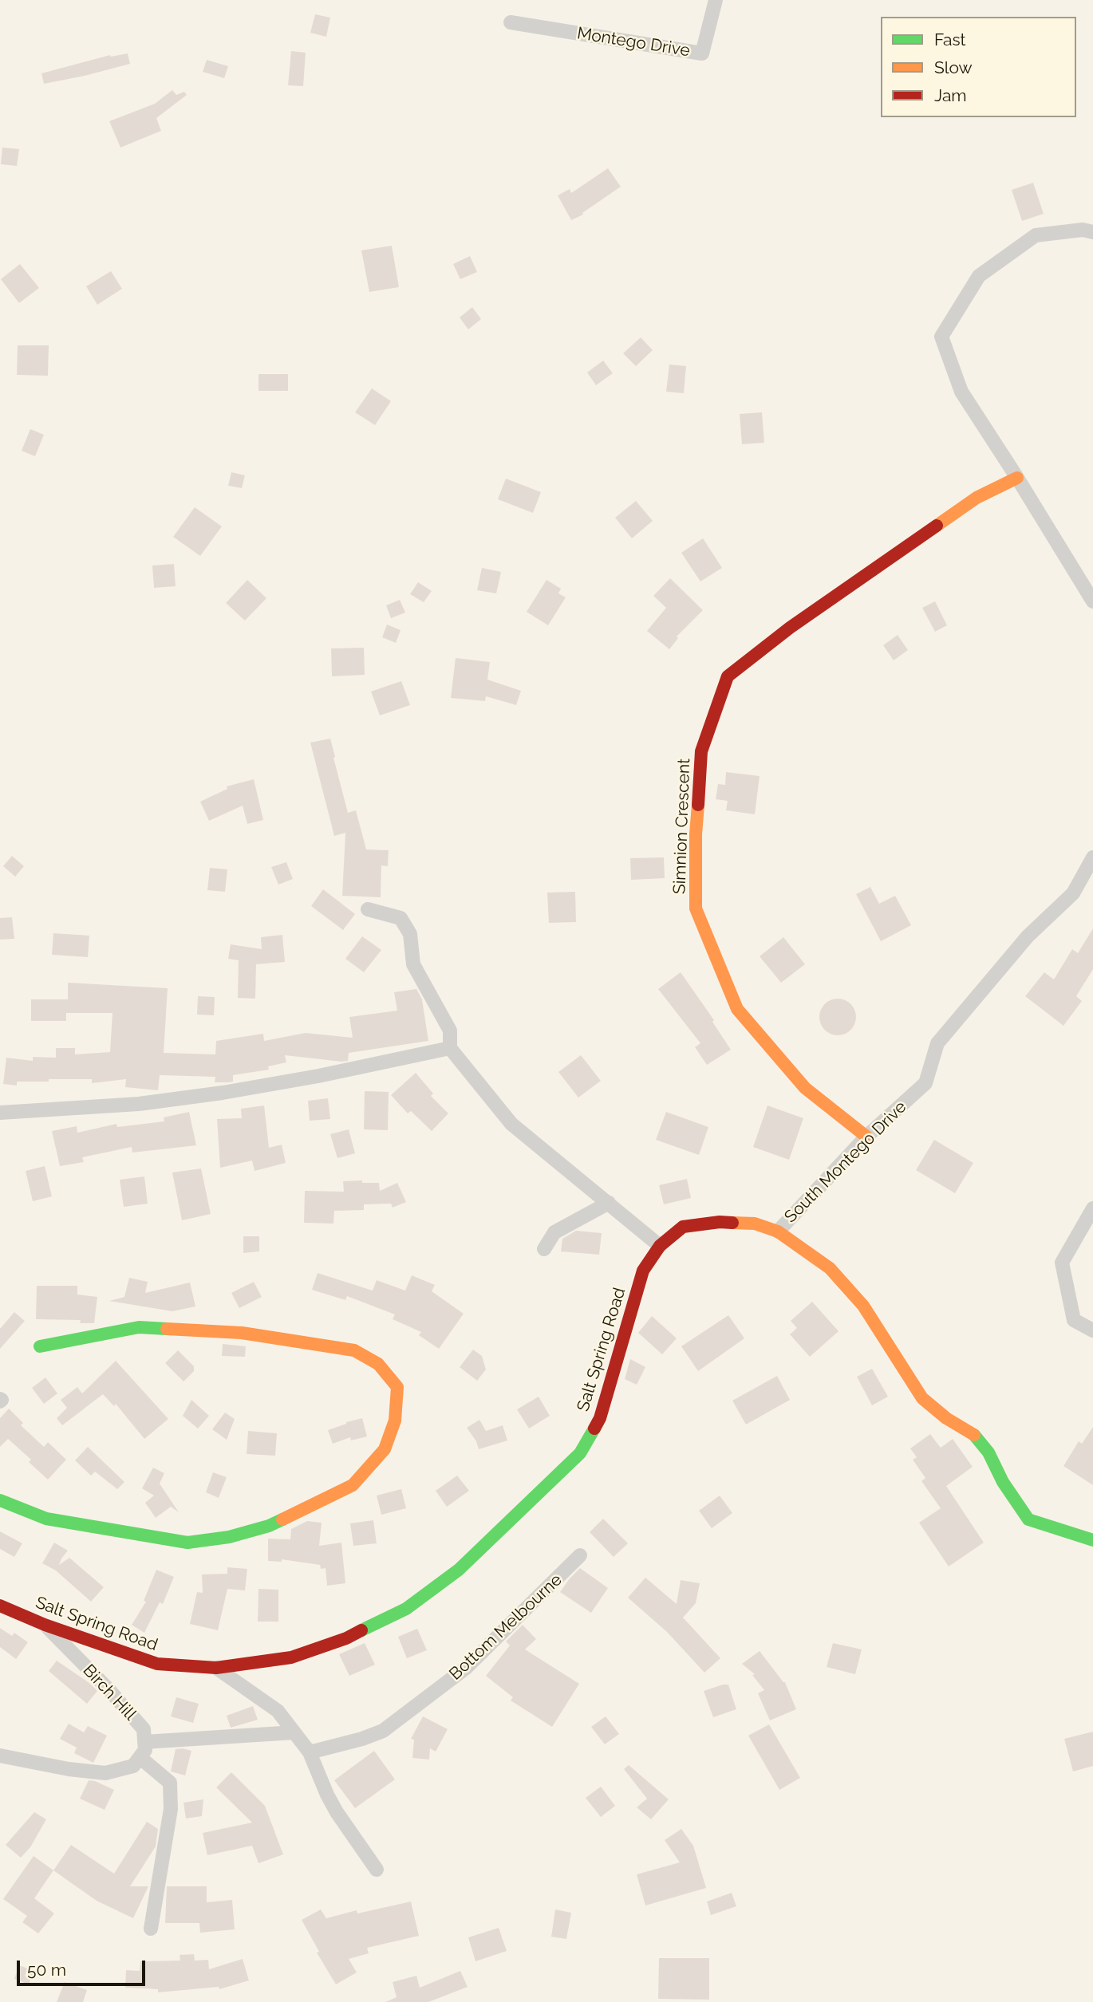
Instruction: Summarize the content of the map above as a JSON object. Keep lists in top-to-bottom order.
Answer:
{
  "streets": {
    "street": [
      "Montego Drive",
      "Simnion Crescent",
      "South Montego Drive",
      "Salt Spring Road",
      "Bottom Melbourne",
      "Birch Hill"
    ]
  },
  "crossings": [
    ["Simnion Crescent", "South Montego Drive"],
    ["South Montego Drive", "Salt Spring Road"],
    ["Salt Spring Road", "Birch Hill"]
  ],
  "legend": ["Fast", "Slow", "Jam"],
  "scale_bar": "50 m"
}
